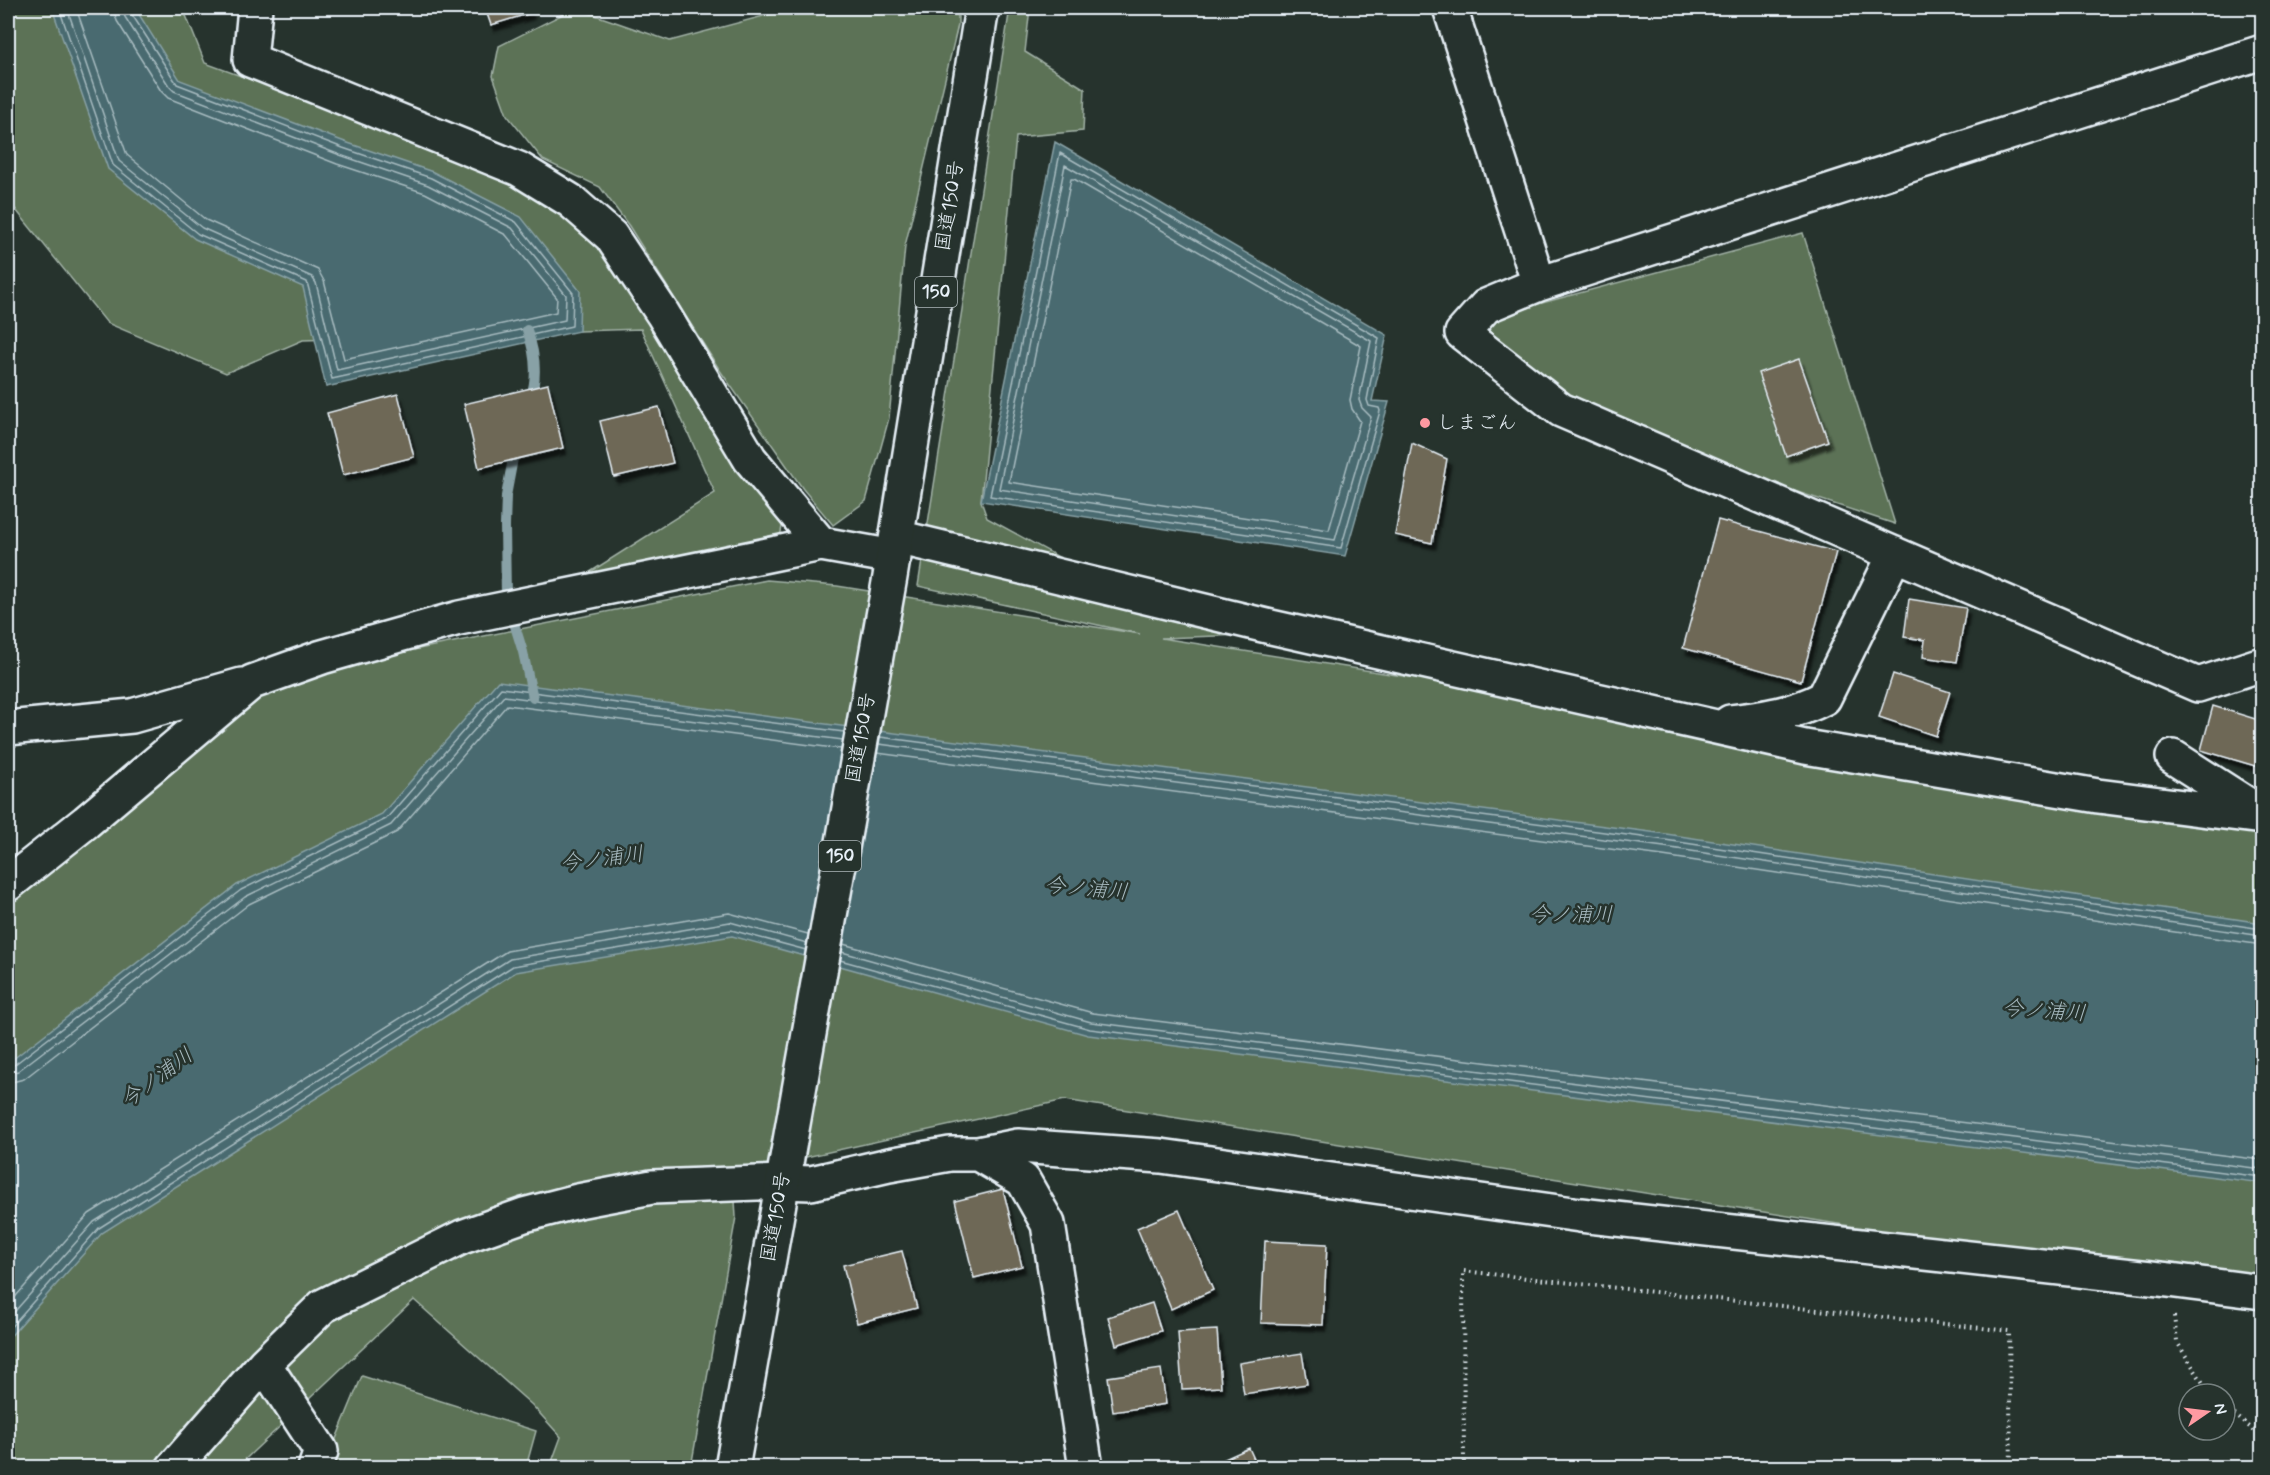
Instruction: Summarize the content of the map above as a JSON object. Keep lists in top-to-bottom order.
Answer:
{
  "streets": {
    "main road": ["国道150号", "150"]
  },
  "water": ["今ノ浦川"],
  "places": ["しまごん"],
  "north": "right"
}
